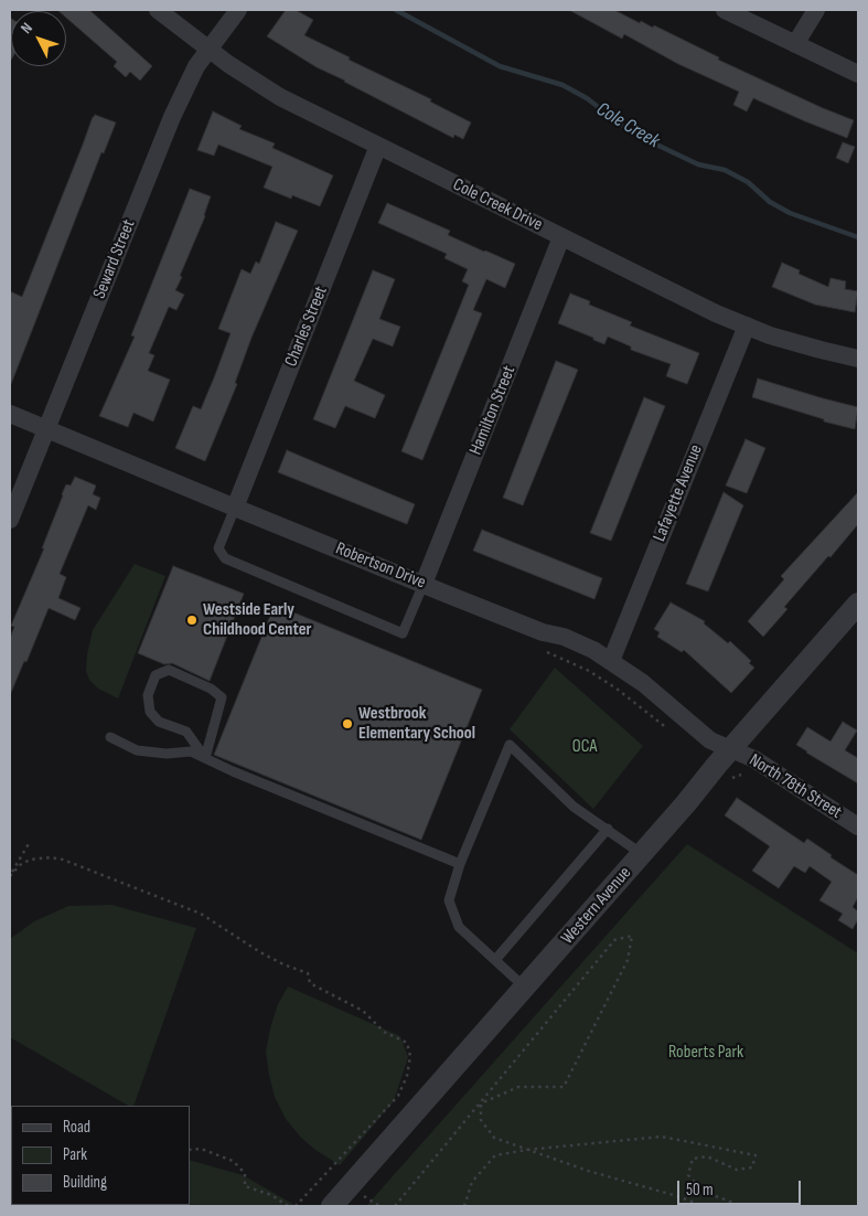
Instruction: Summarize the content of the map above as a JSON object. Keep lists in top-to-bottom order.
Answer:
{
  "streets": {
    "street": [
      "Cole Creek Drive",
      "Seward Street",
      "Charles Street",
      "Hamilton Street",
      "Lafayette Avenue",
      "Robertson Drive",
      "North 78th Street",
      "Western Avenue"
    ]
  },
  "crossings": [
    ["Cole Creek Drive", "Seward Street"],
    ["Cole Creek Drive", "Charles Street"],
    ["Cole Creek Drive", "Hamilton Street"],
    ["Cole Creek Drive", "Lafayette Avenue"],
    ["Seward Street", "Robertson Drive"],
    ["Charles Street", "Robertson Drive"],
    ["Hamilton Street", "Robertson Drive"],
    ["Lafayette Avenue", "Robertson Drive"],
    ["Robertson Drive", "North 78th Street"],
    ["Robertson Drive", "Western Avenue"],
    ["North 78th Street", "Western Avenue"]
  ],
  "water": ["Cole Creek"],
  "parks": ["OCA", "Roberts Park"],
  "places": ["Westside Early Childhood Center", "Westbrook Elementary School"],
  "legend": ["Road", "Park", "Building"],
  "scale_bar": "50 m",
  "north": "top left"
}
